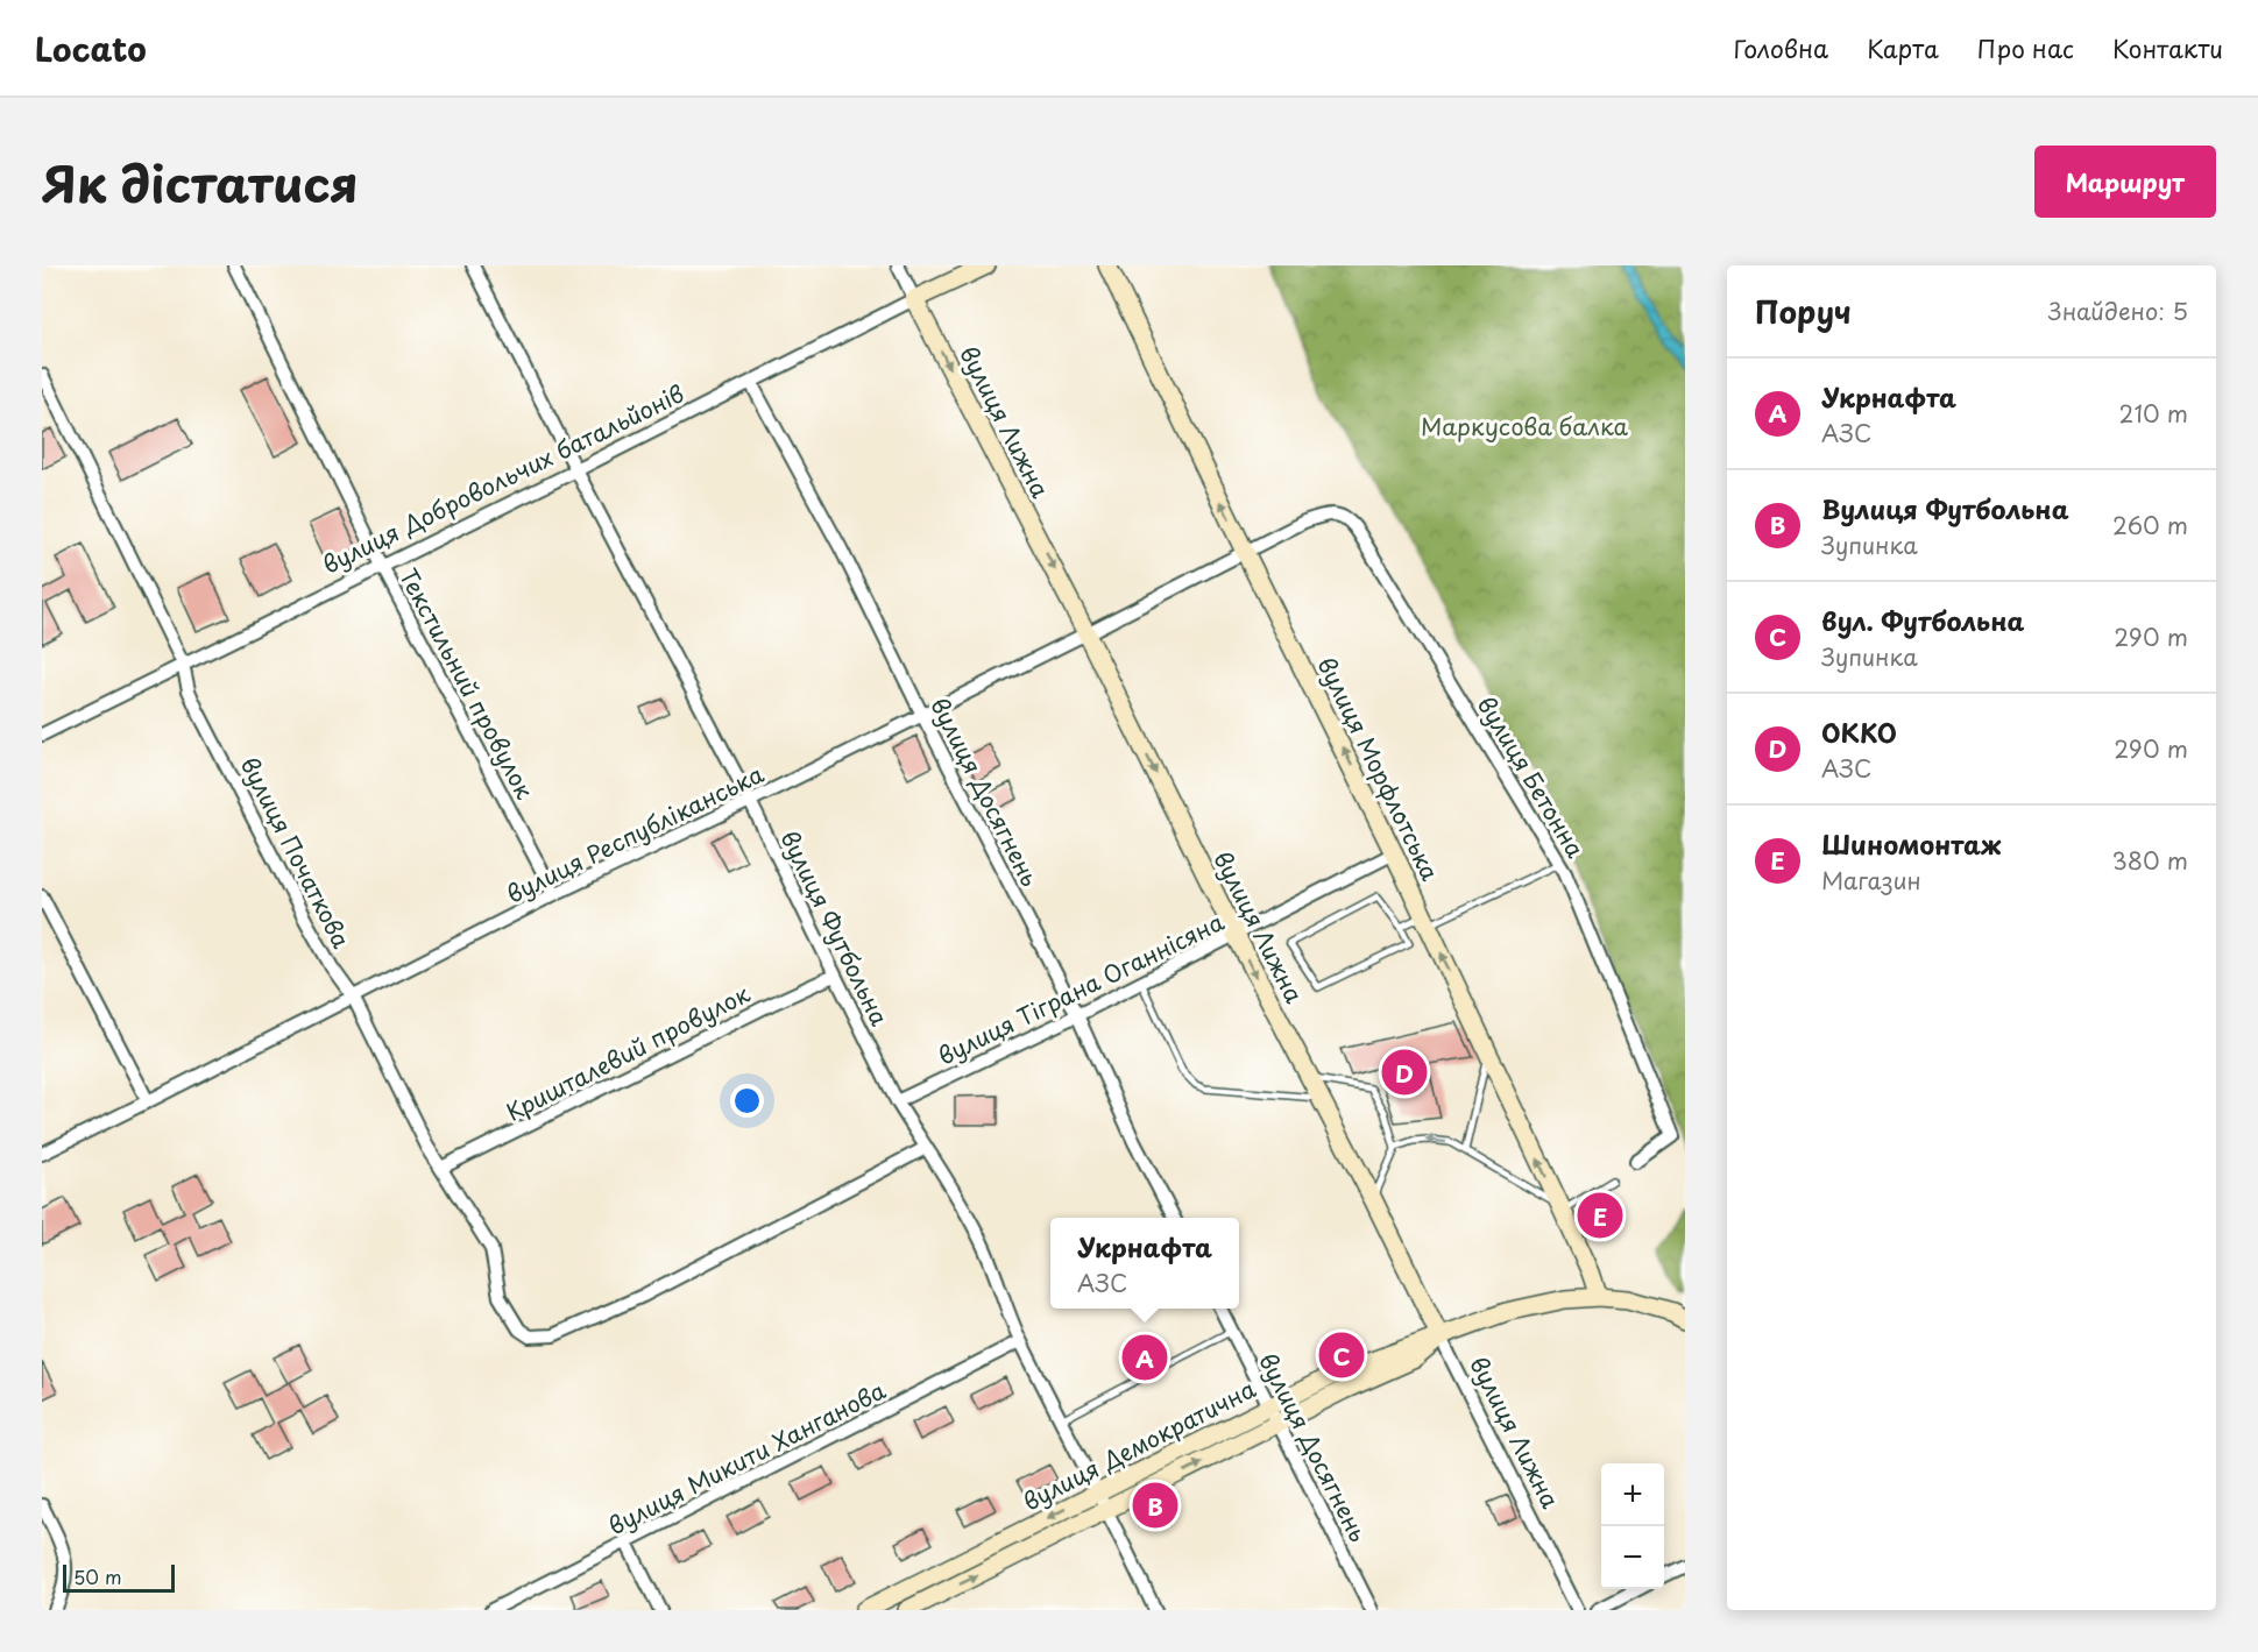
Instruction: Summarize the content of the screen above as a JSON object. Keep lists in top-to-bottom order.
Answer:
{
  "streets": {
    "street": [
      "вулиця Лижна",
      "вулиця Добровольчих батальйонів",
      "Текстильний провулок",
      "вулиця Морфлотська",
      "вулиця Бетонна",
      "вулиця Досягнень",
      "вулиця Республіканська",
      "вулиця Початкова",
      "вулиця Футбольна",
      "вулиця Тіграна Оганнісяна",
      "Кришталевий провулок",
      "вулиця Демократична",
      "вулиця Микити Ханганова"
    ]
  },
  "crossings": [
    ["вулиця Лижна", "вулиця Добровольчих батальйонів"],
    ["вулиця Лижна", "вулиця Республіканська"],
    ["вулиця Лижна", "вулиця Тіграна Оганнісяна"],
    ["вулиця Лижна", "вулиця Демократична"],
    ["вулиця Добровольчих батальйонів", "Текстильний провулок"],
    ["вулиця Добровольчих батальйонів", "вулиця Досягнень"],
    ["вулиця Добровольчих батальйонів", "вулиця Початкова"],
    ["вулиця Добровольчих батальйонів", "вулиця Футбольна"],
    ["Текстильний провулок", "вулиця Республіканська"],
    ["вулиця Морфлотська", "вулиця Бетонна"],
    ["вулиця Морфлотська", "вулиця Республіканська"],
    ["вулиця Морфлотська", "вулиця Тіграна Оганнісяна"],
    ["вулиця Морфлотська", "вулиця Демократична"],
    ["вулиця Бетонна", "вулиця Республіканська"],
    ["вулиця Досягнень", "вулиця Республіканська"],
    ["вулиця Досягнень", "вулиця Тіграна Оганнісяна"],
    ["вулиця Досягнень", "вулиця Демократична"],
    ["вулиця Республіканська", "вулиця Початкова"],
    ["вулиця Республіканська", "вулиця Футбольна"],
    ["вулиця Початкова", "вулиця Футбольна"],
    ["вулиця Початкова", "Кришталевий провулок"],
    ["вулиця Футбольна", "вулиця Тіграна Оганнісяна"],
    ["вулиця Футбольна", "Кришталевий провулок"],
    ["вулиця Футбольна", "вулиця Демократична"],
    ["вулиця Футбольна", "вулиця Микити Ханганова"]
  ],
  "one_way": ["вулиця Лижна", "вулиця Морфлотська"],
  "parks": ["Маркусова балка"],
  "scale_bar": "50 m",
  "page": {
    "header": "Locato",
    "nav": [
      "Головна",
      "Карта",
      "Про нас",
      "Контакти"
    ],
    "title": "Як дістатися",
    "buttons": "Маршрут",
    "heading": ["Поруч", "Знайдено: 5"],
    "list": [
      {
        "mark": "A",
        "name": "Укрнафта",
        "note": "АЗС",
        "value": "210 m"
      },
      {
        "mark": "B",
        "name": "Вулиця Футбольна",
        "note": "Зупинка",
        "value": "260 m"
      },
      {
        "mark": "C",
        "name": "вул. Футбольна",
        "note": "Зупинка",
        "value": "290 m"
      },
      {
        "mark": "D",
        "name": "ОККО",
        "note": "АЗС",
        "value": "290 m"
      },
      {
        "mark": "E",
        "name": "Шиномонтаж",
        "note": "Магазин",
        "value": "380 m"
      }
    ],
    "pins": [
      "D",
      "E",
      "C",
      "A",
      "B"
    ],
    "popup": ["Укрнафта", "АЗС"],
    "map_buttons": ["+", "−"],
    "scale": "50 m"
  }
}
